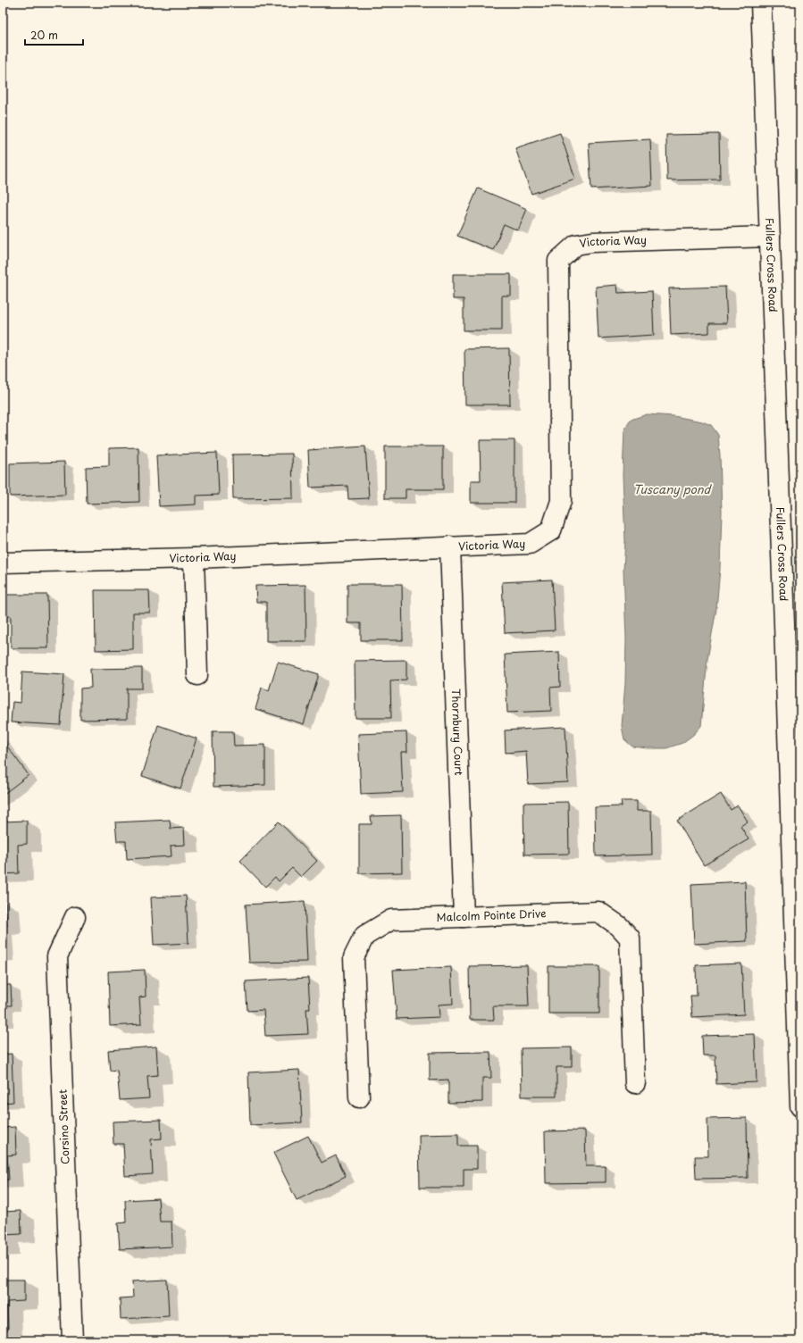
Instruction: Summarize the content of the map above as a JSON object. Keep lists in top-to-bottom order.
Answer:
{
  "streets": {
    "street": [
      "Victoria Way",
      "Fullers Cross Road",
      "Thornbury Court",
      "Malcolm Pointe Drive",
      "Corsino Street"
    ]
  },
  "crossings": [
    ["Victoria Way", "Fullers Cross Road"],
    ["Victoria Way", "Thornbury Court"],
    ["Thornbury Court", "Malcolm Pointe Drive"]
  ],
  "water": ["Tuscany pond"],
  "scale_bar": "20 m"
}
